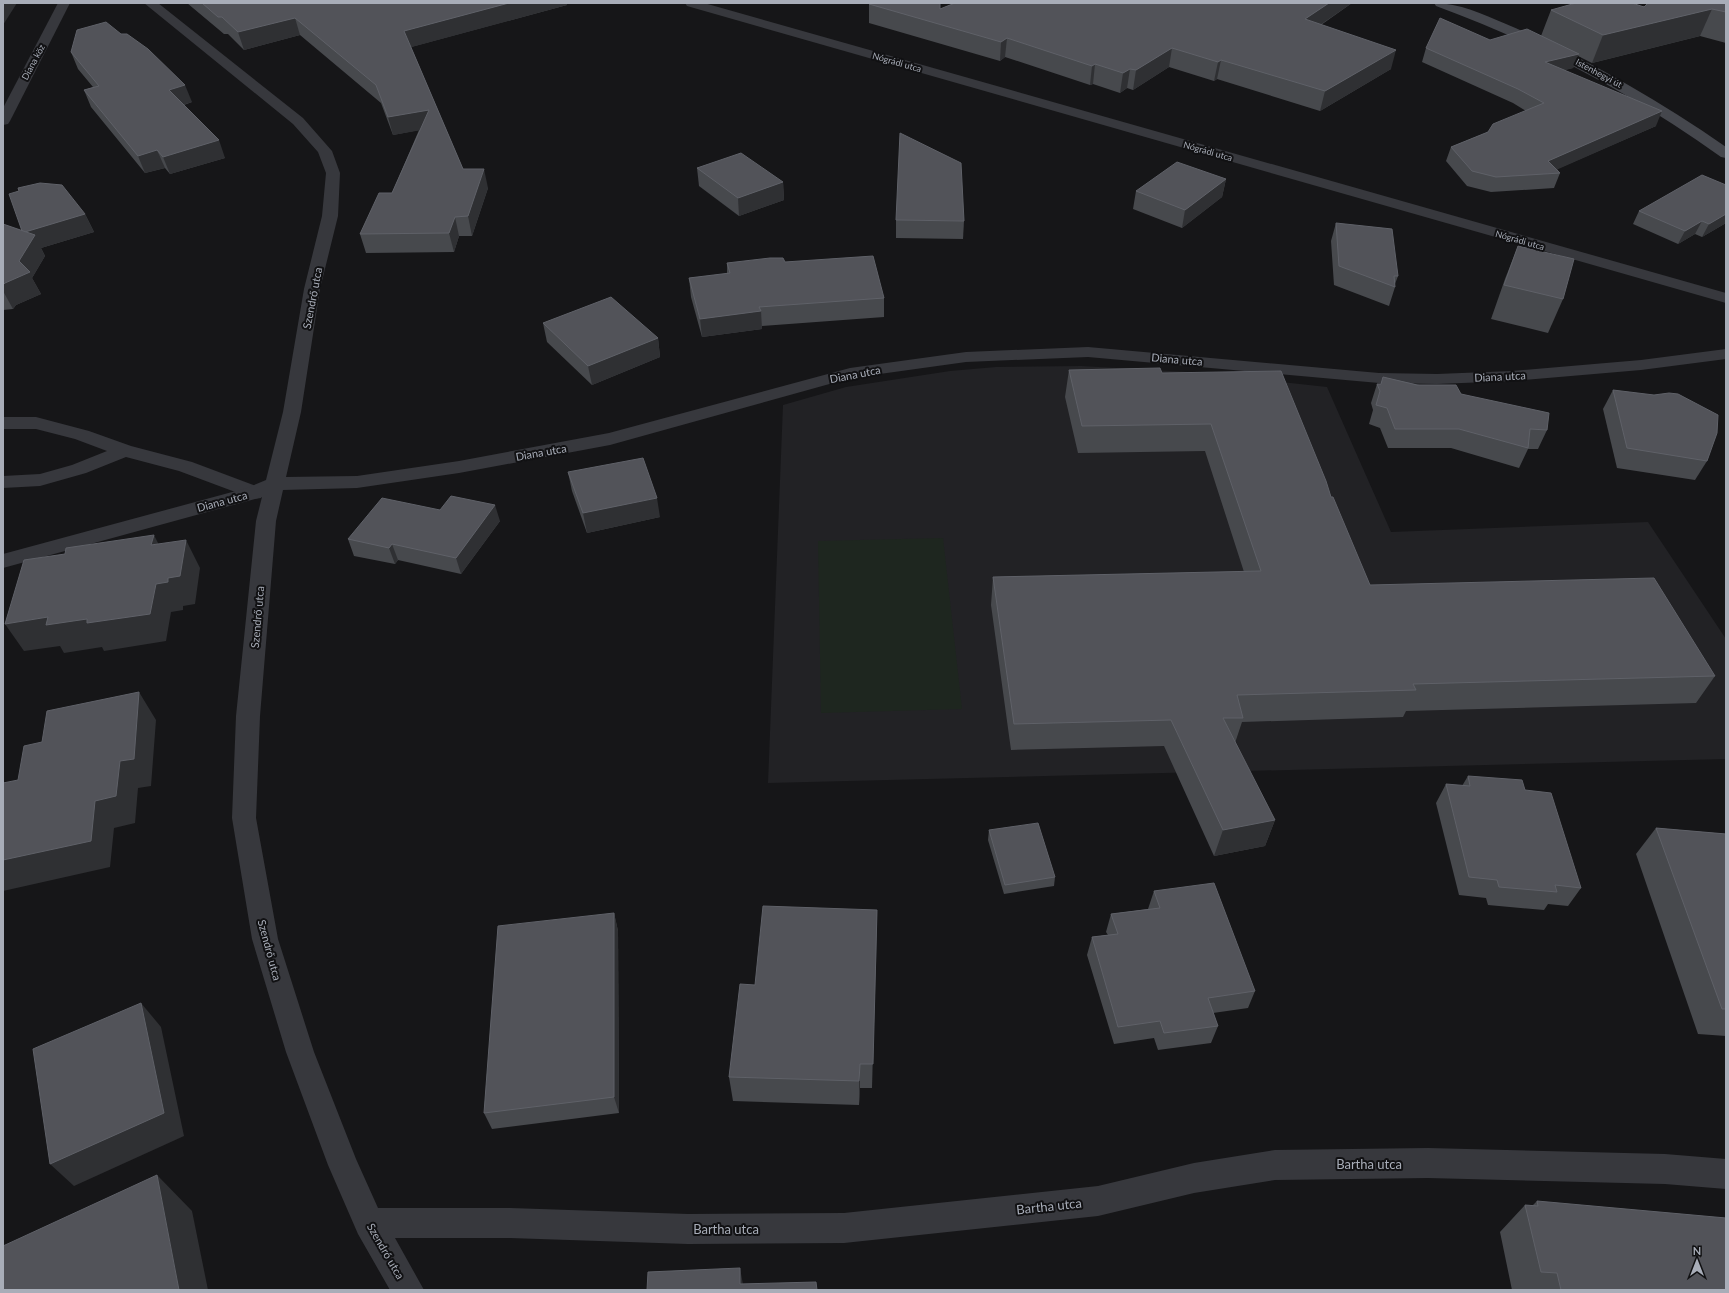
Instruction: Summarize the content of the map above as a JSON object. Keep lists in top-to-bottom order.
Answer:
{
  "streets": {
    "street": [
      "Diana köz",
      "Nógrádi utca",
      "Istenhegyi út",
      "Szendrő utca",
      "Diana utca",
      "Bartha utca"
    ]
  },
  "crossings": [
    ["Szendrő utca", "Diana utca"],
    ["Szendrő utca", "Bartha utca"]
  ],
  "north": "top"
}
